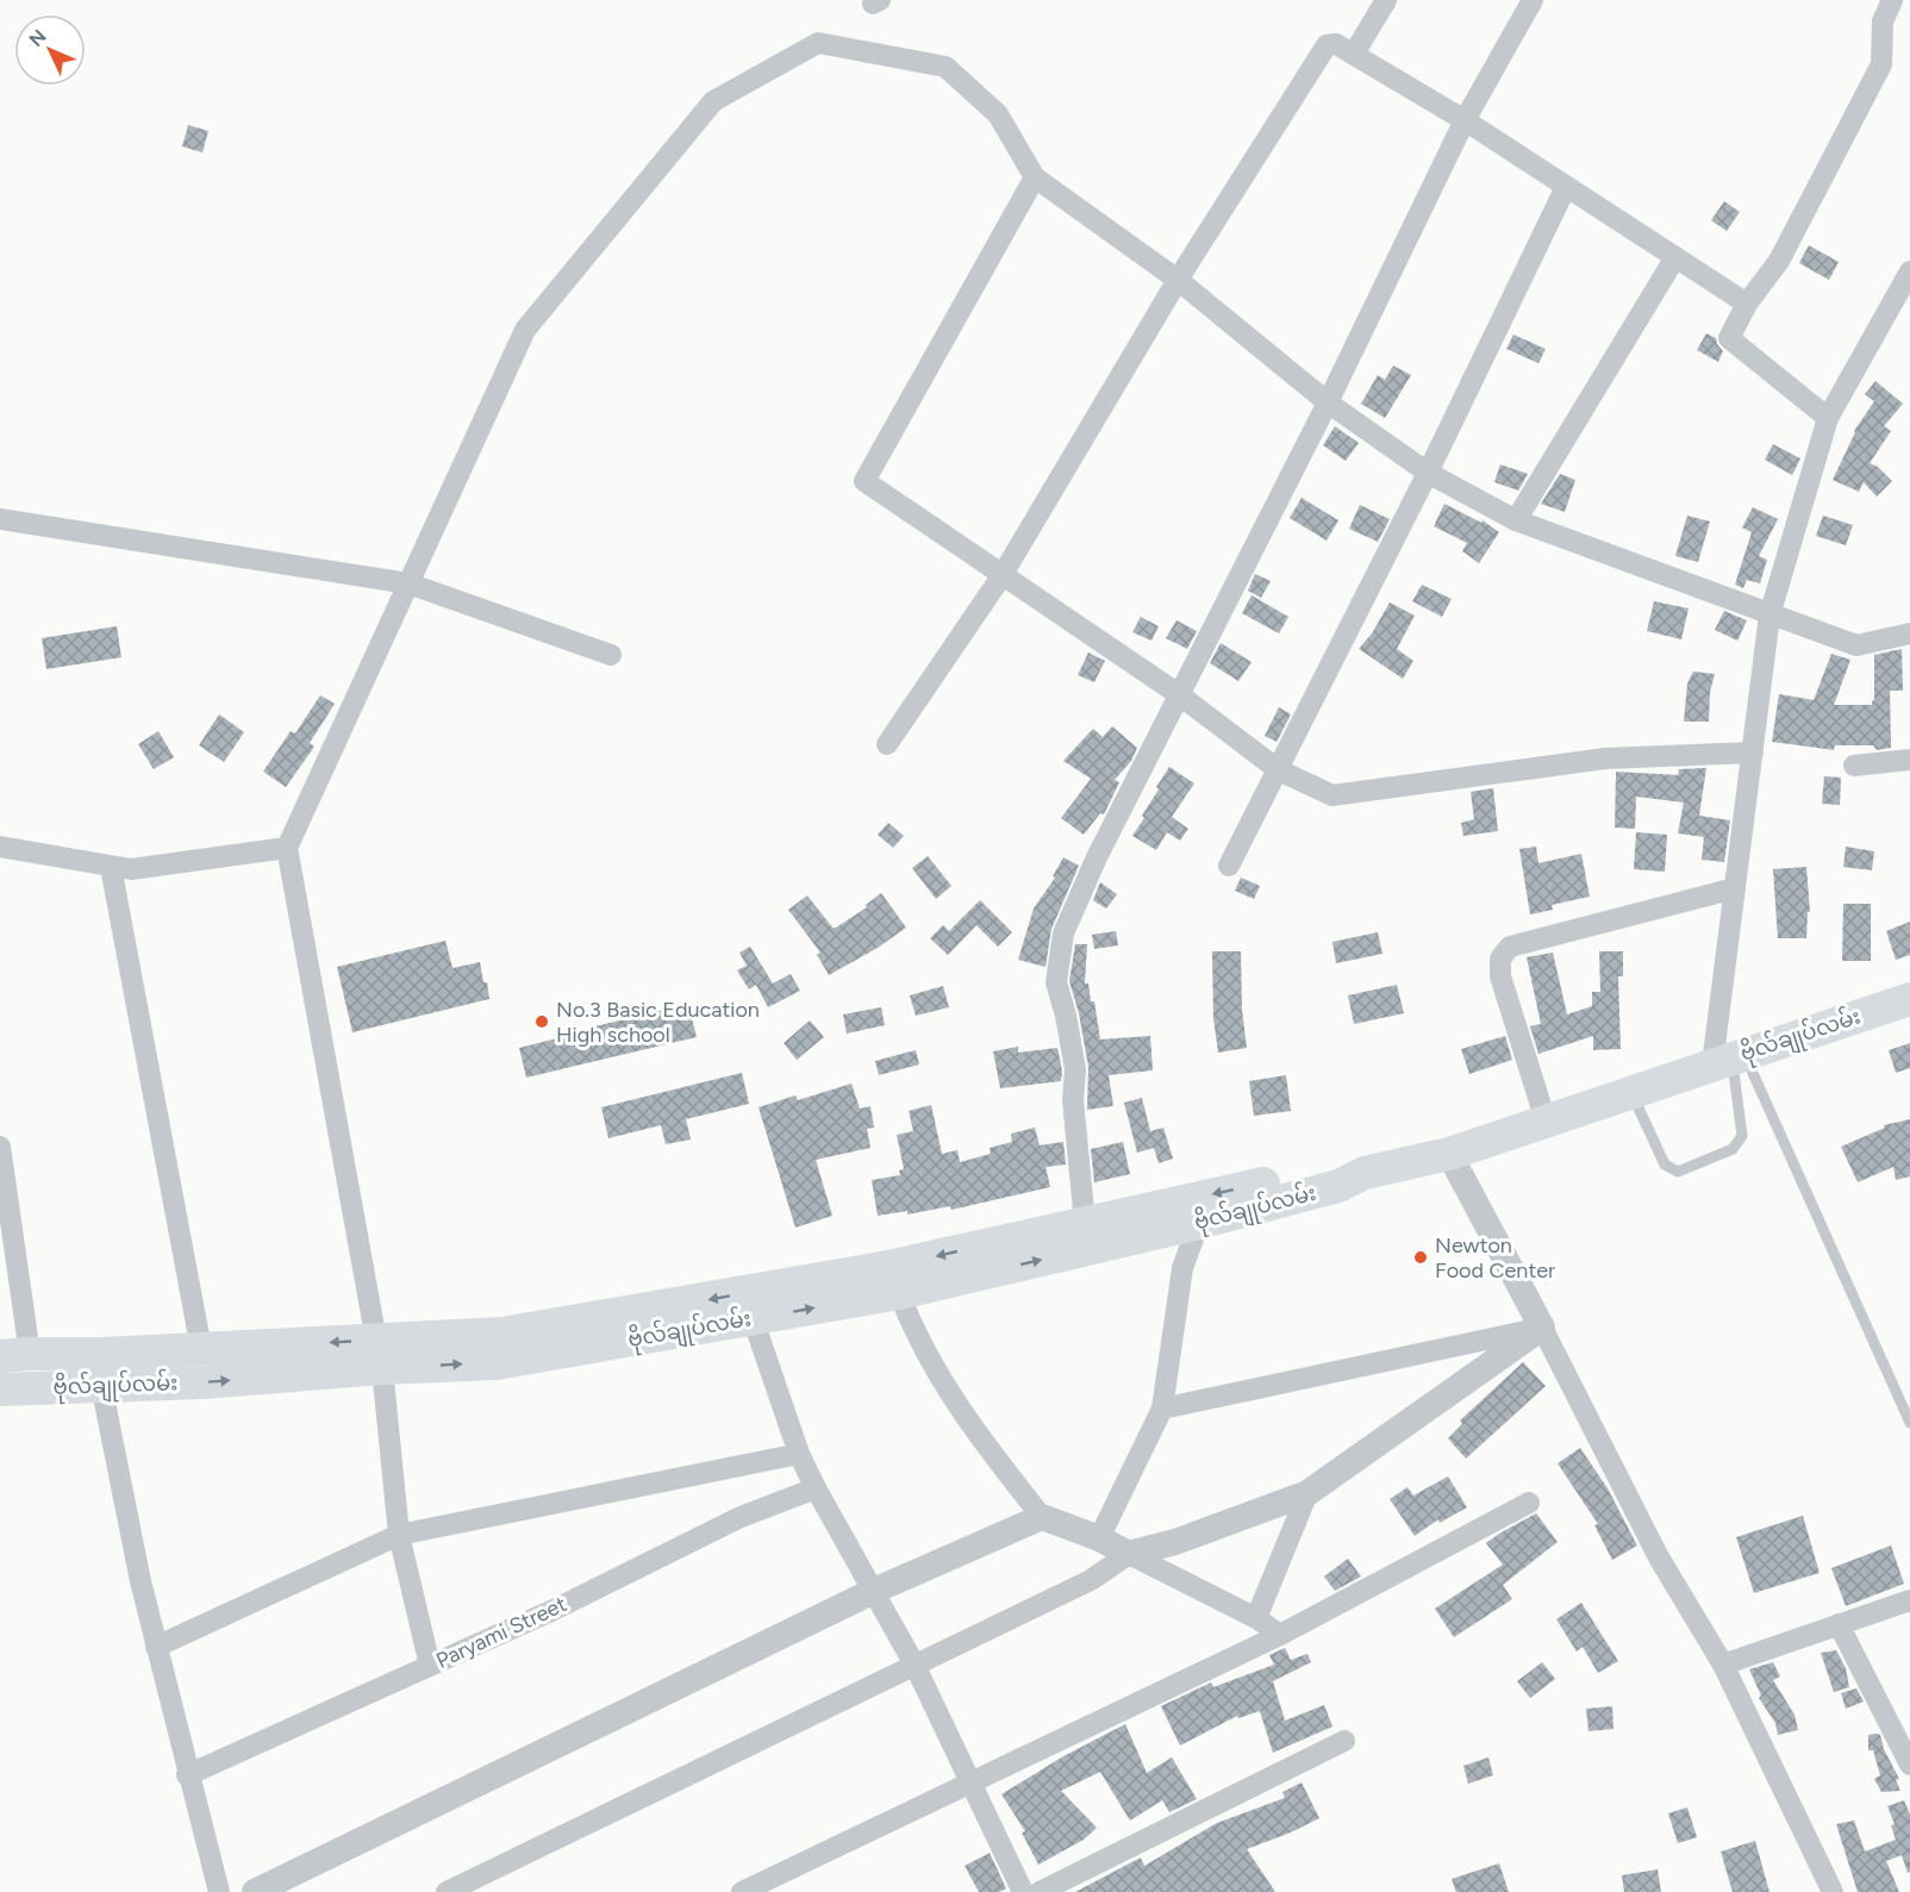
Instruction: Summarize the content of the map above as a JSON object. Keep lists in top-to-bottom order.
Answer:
{
  "streets": {
    "main road": ["ဗိုလ်ချုပ်လမ်း"],
    "street": ["Paryami Street"]
  },
  "places": ["No.3 Basic Education High school", "Newton Food Center"],
  "north": "top left"
}
